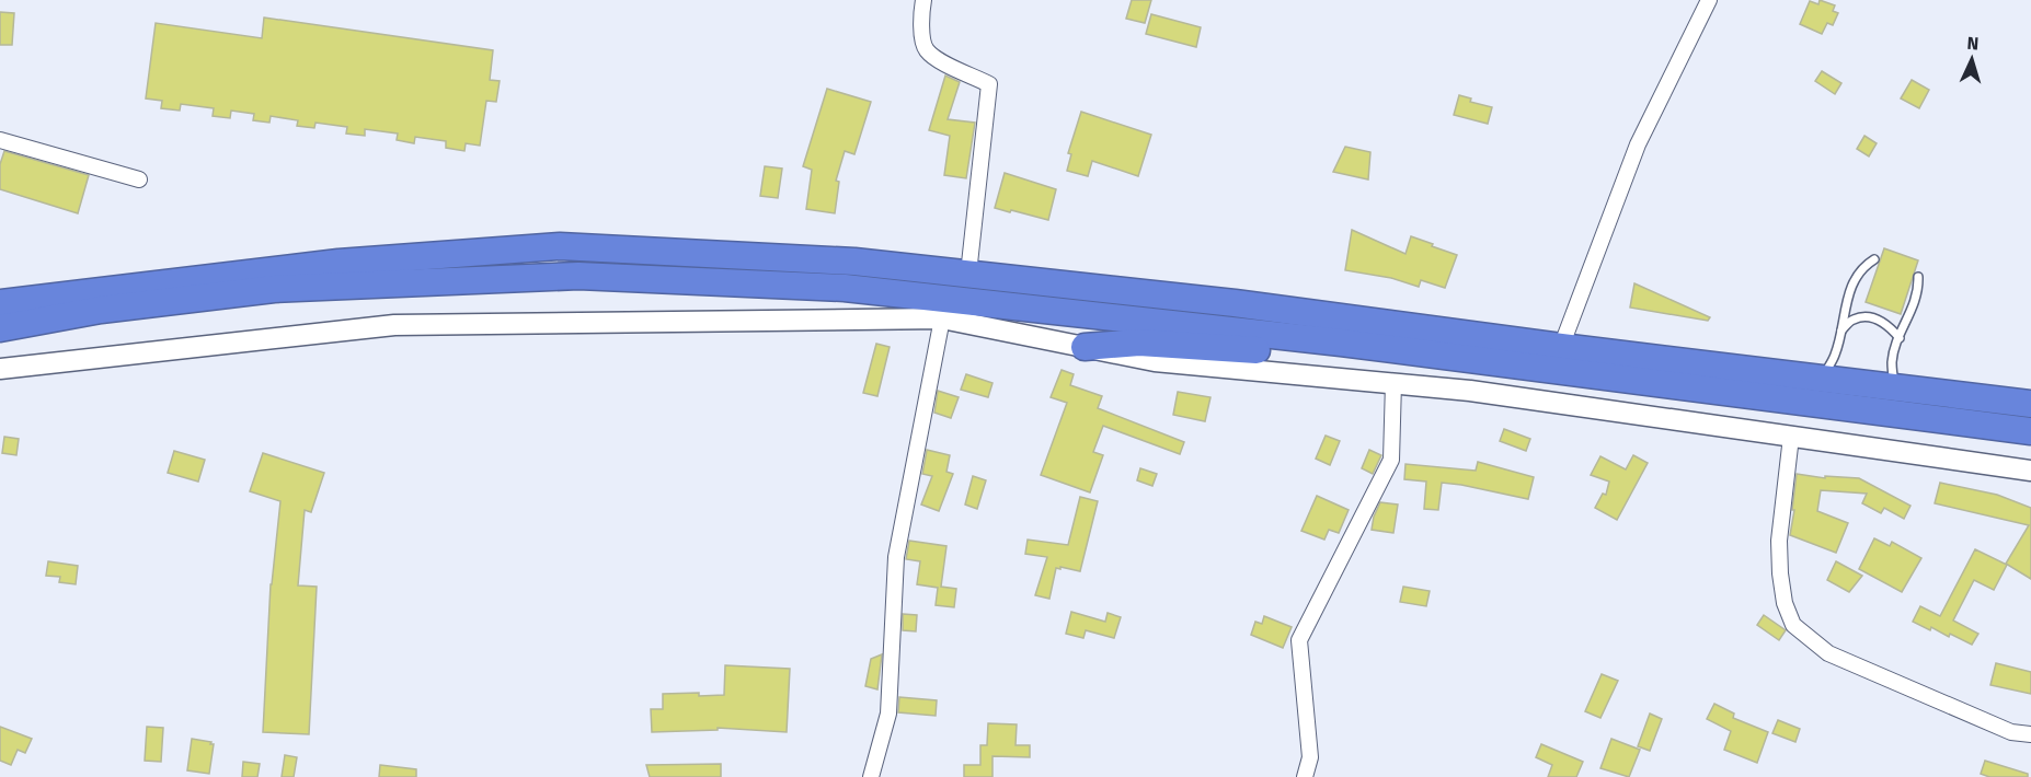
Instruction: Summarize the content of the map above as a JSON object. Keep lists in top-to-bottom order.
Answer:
{
  "north": "top"
}
